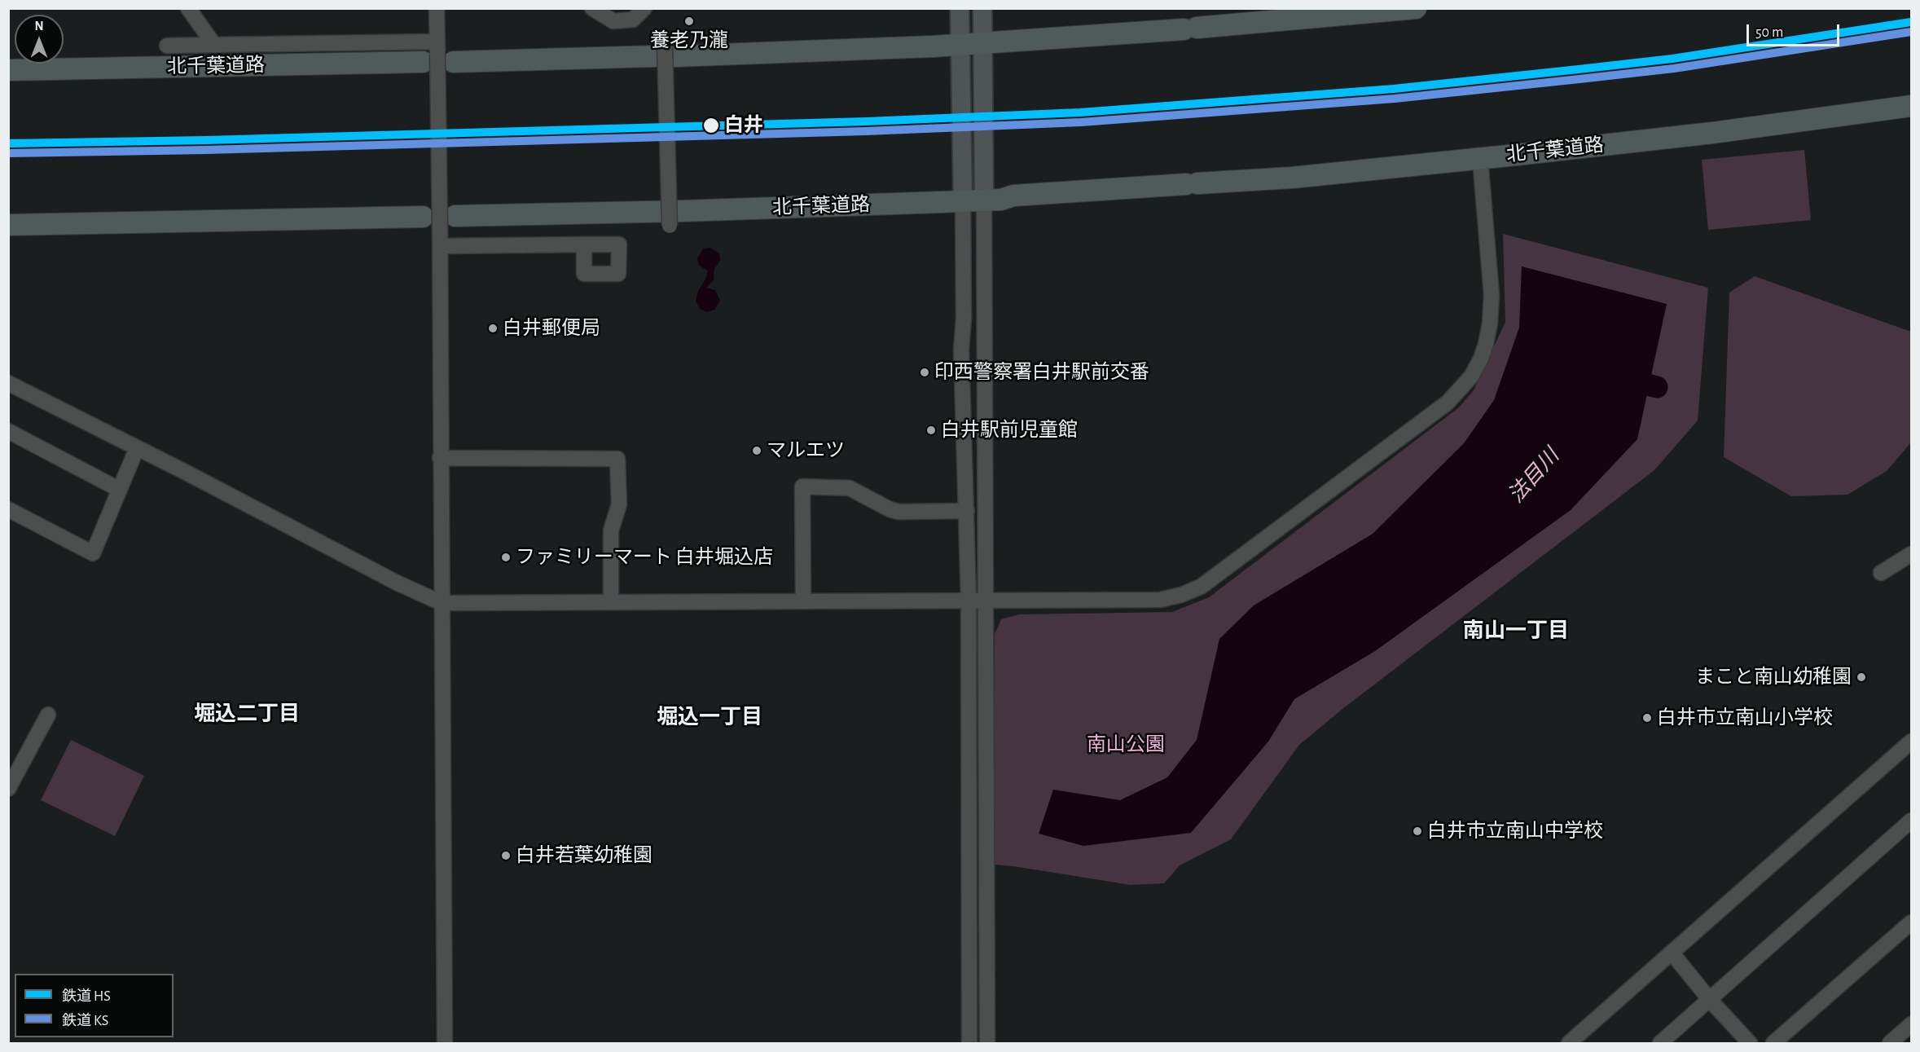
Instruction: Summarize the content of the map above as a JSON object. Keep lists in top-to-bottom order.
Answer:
{
  "streets": {
    "highway": ["北千葉道路"]
  },
  "districts": ["南山一丁目", "堀込二丁目", "堀込一丁目"],
  "water": ["法目川"],
  "parks": ["南山公園"],
  "places": [
    "養老乃瀧",
    "白井",
    "白井郵便局",
    "印西警察署白井駅前交番",
    "白井駅前児童館",
    "マルエツ",
    "ファミリーマート 白井堀込店",
    "まこと南山幼稚園",
    "白井市立南山小学校",
    "白井市立南山中学校",
    "白井若葉幼稚園"
  ],
  "lines": ["rail line HS", "rail line KS"],
  "legend": ["鉄道 HS", "鉄道 KS"],
  "scale_bar": "50 m",
  "north": "top"
}
